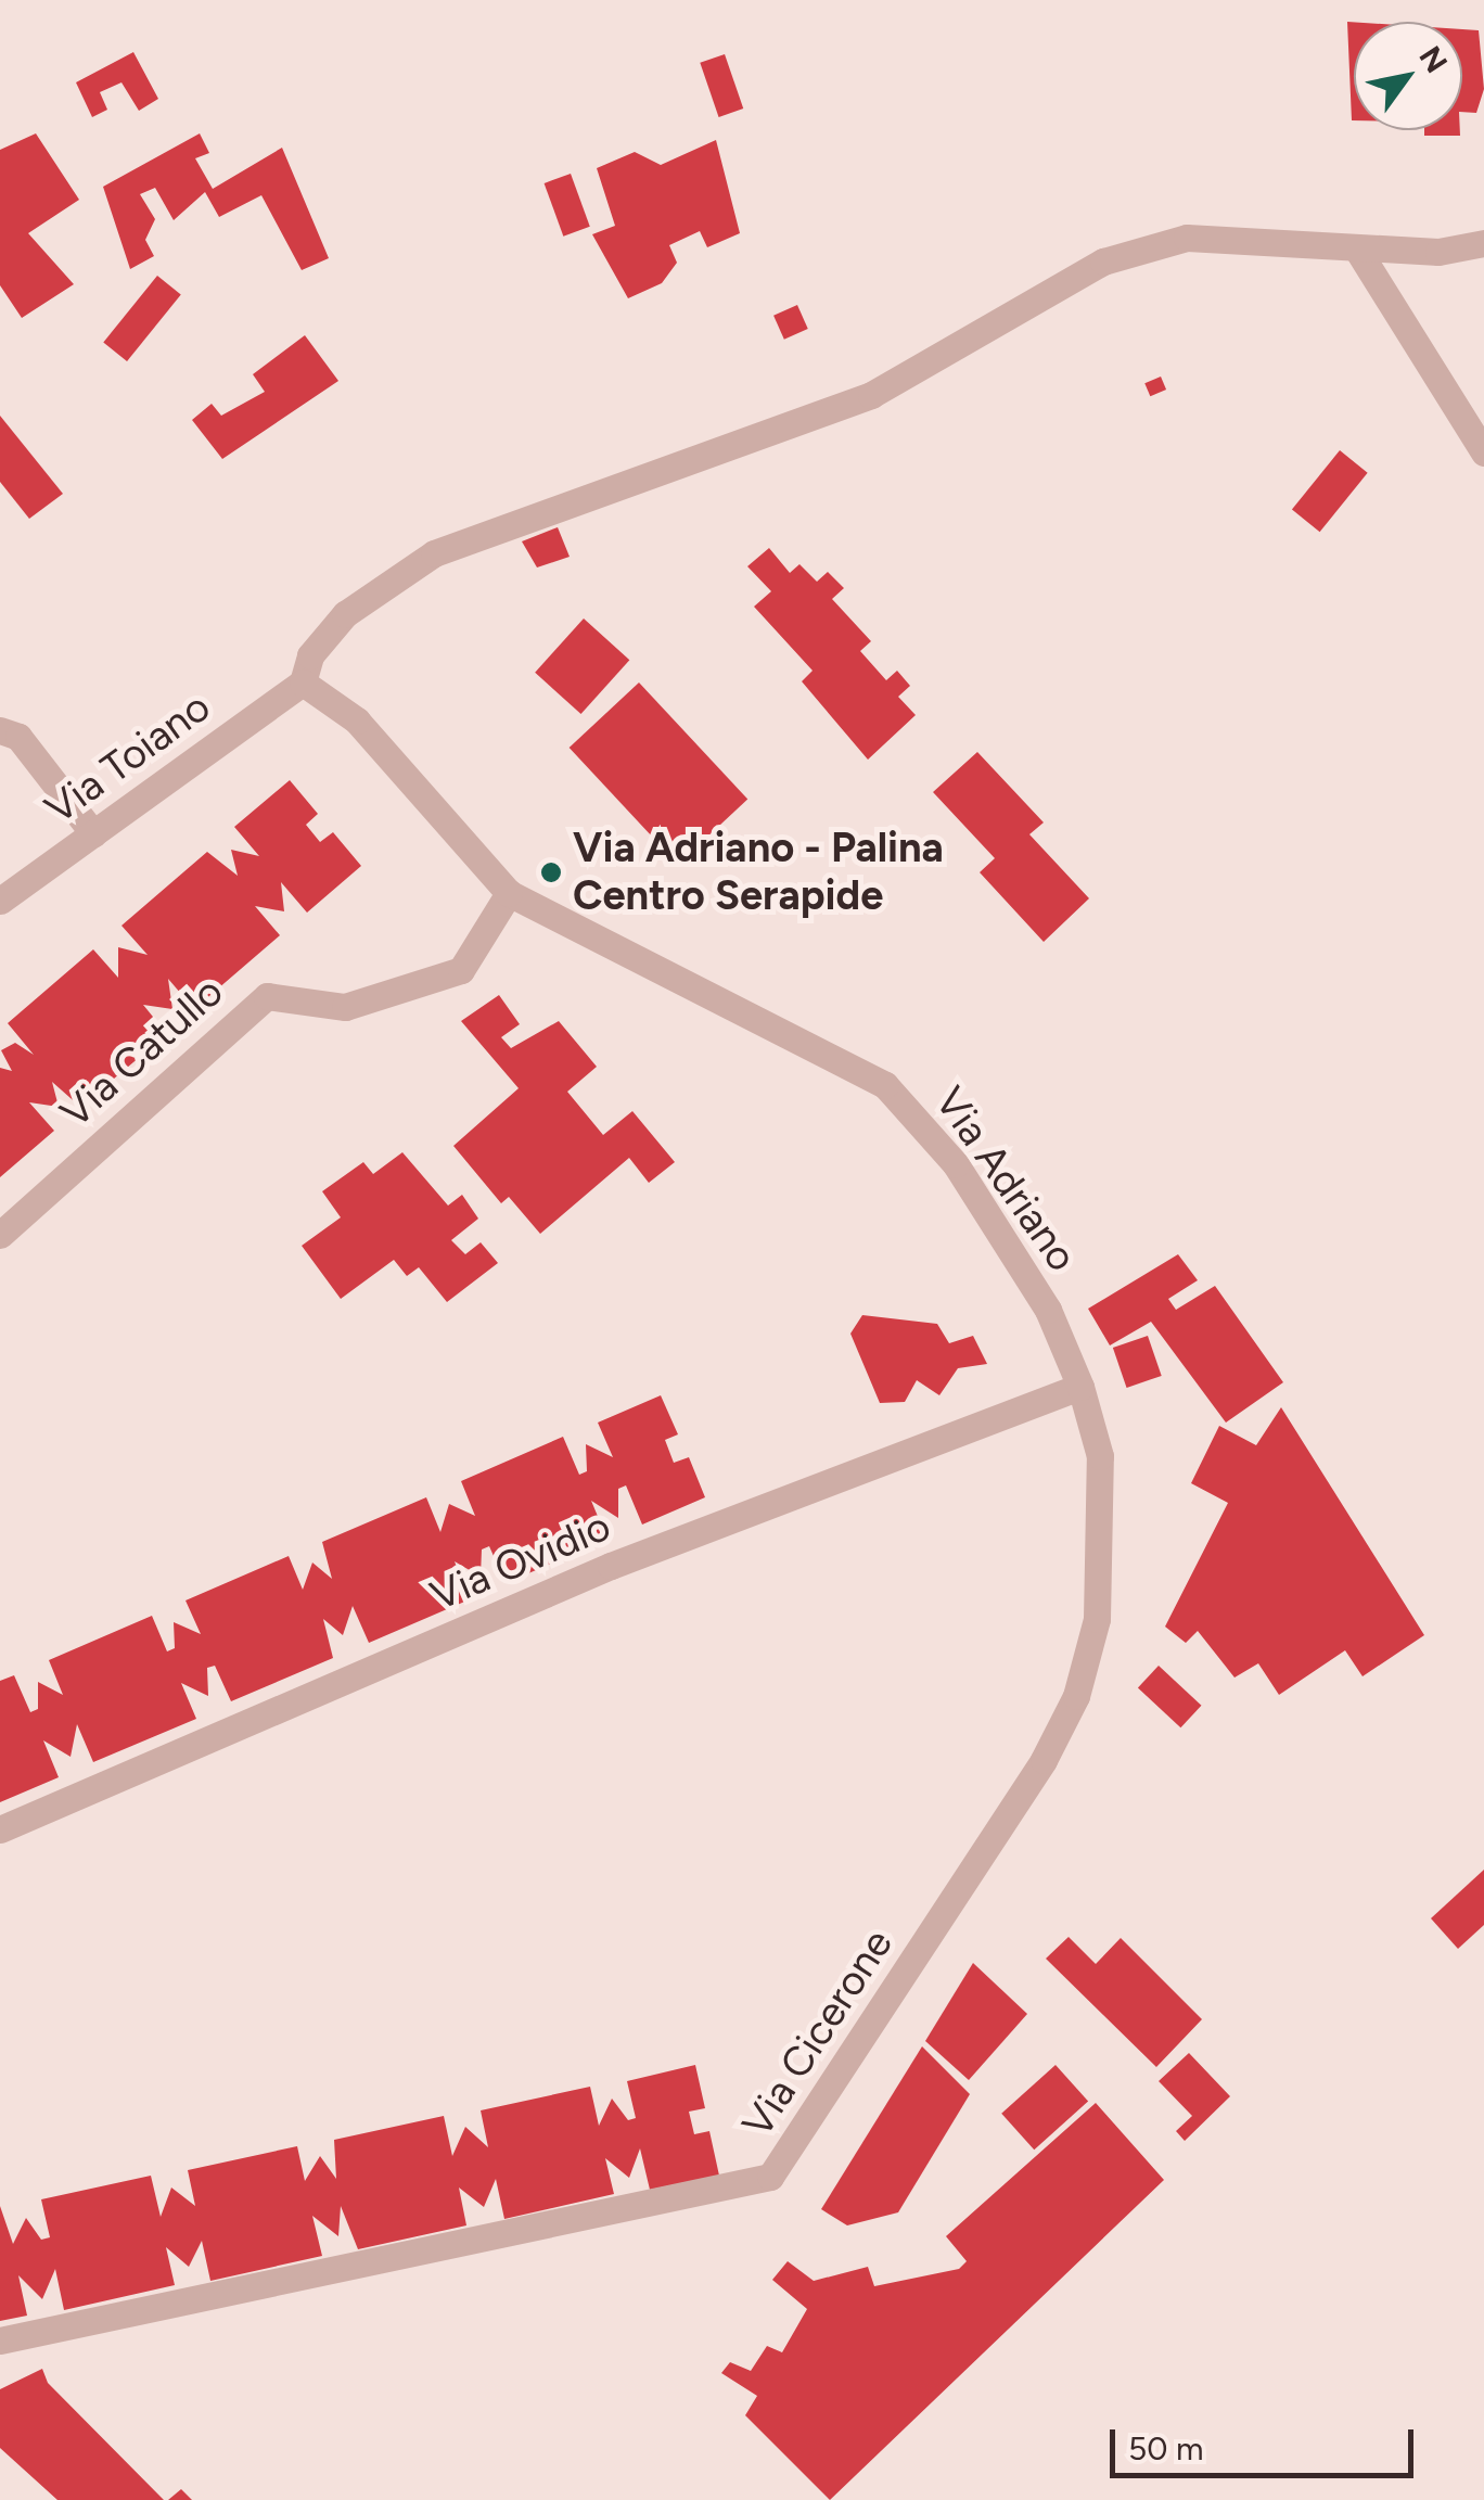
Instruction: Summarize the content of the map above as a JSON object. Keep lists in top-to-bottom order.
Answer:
{
  "streets": {
    "street": [
      "Via Toiano",
      "Via Catullo",
      "Via Adriano",
      "Via Ovidio",
      "Via Cicerone"
    ]
  },
  "crossings": [
    ["Via Toiano", "Via Adriano"],
    ["Via Catullo", "Via Adriano"],
    ["Via Adriano", "Via Ovidio"],
    ["Via Adriano", "Via Cicerone"],
    ["Via Ovidio", "Via Cicerone"]
  ],
  "places": ["Via Adriano - Palina Centro Serapide"],
  "scale_bar": "50 m",
  "north": "top right"
}
